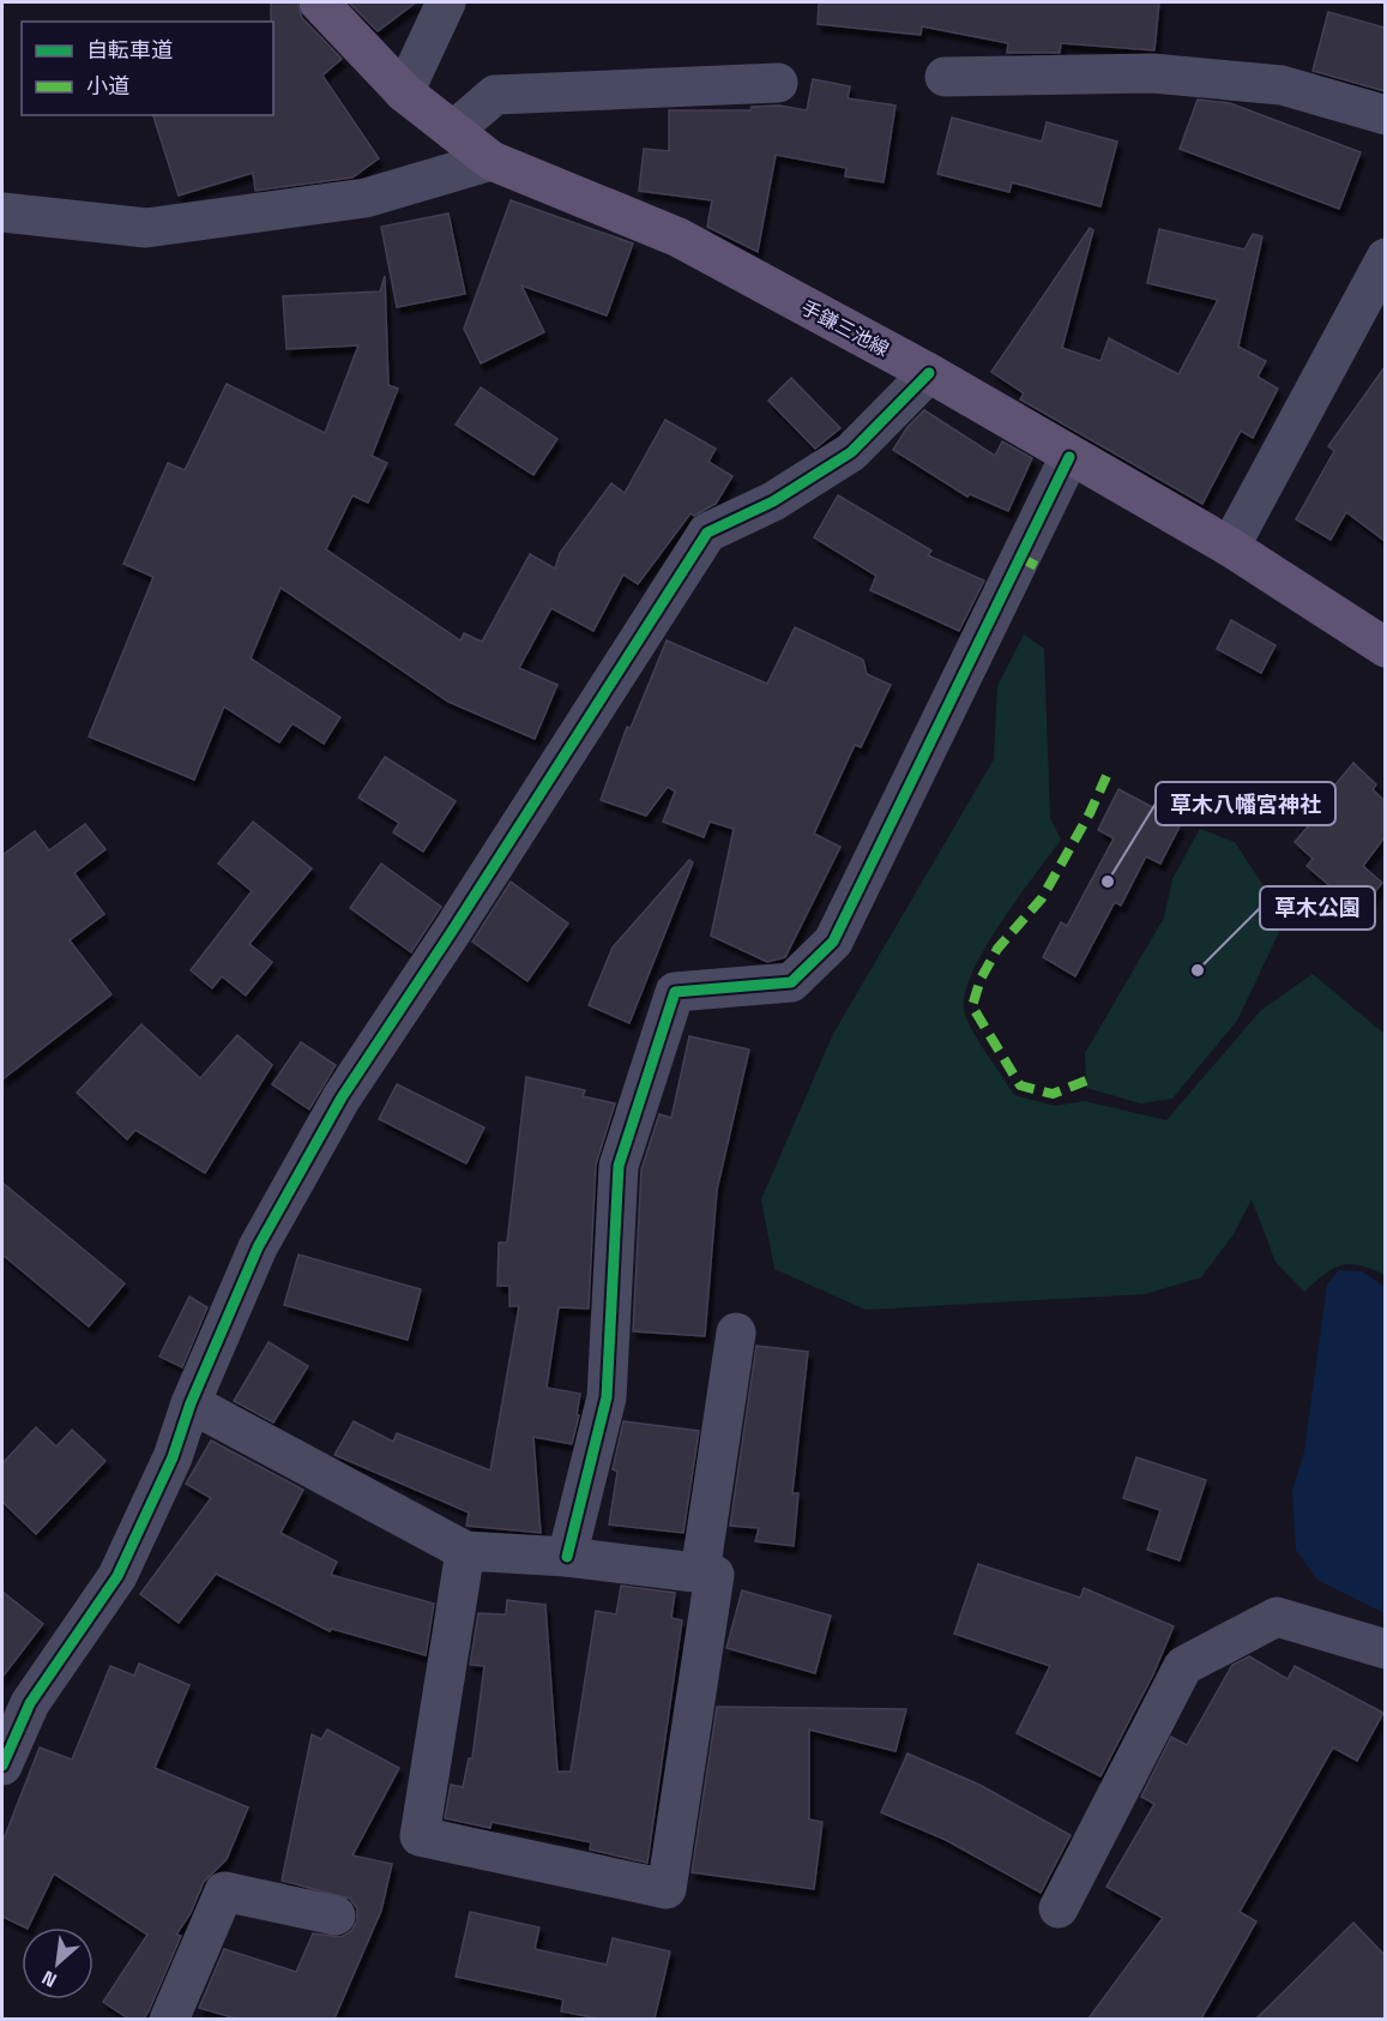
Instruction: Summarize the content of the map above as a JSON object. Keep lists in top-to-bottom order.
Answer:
{
  "streets": {
    "main road": ["手鎌三池線"]
  },
  "places": ["草木八幡宮神社", "草木公園"],
  "legend": ["自転車道", "小道"],
  "north": "bottom left"
}
